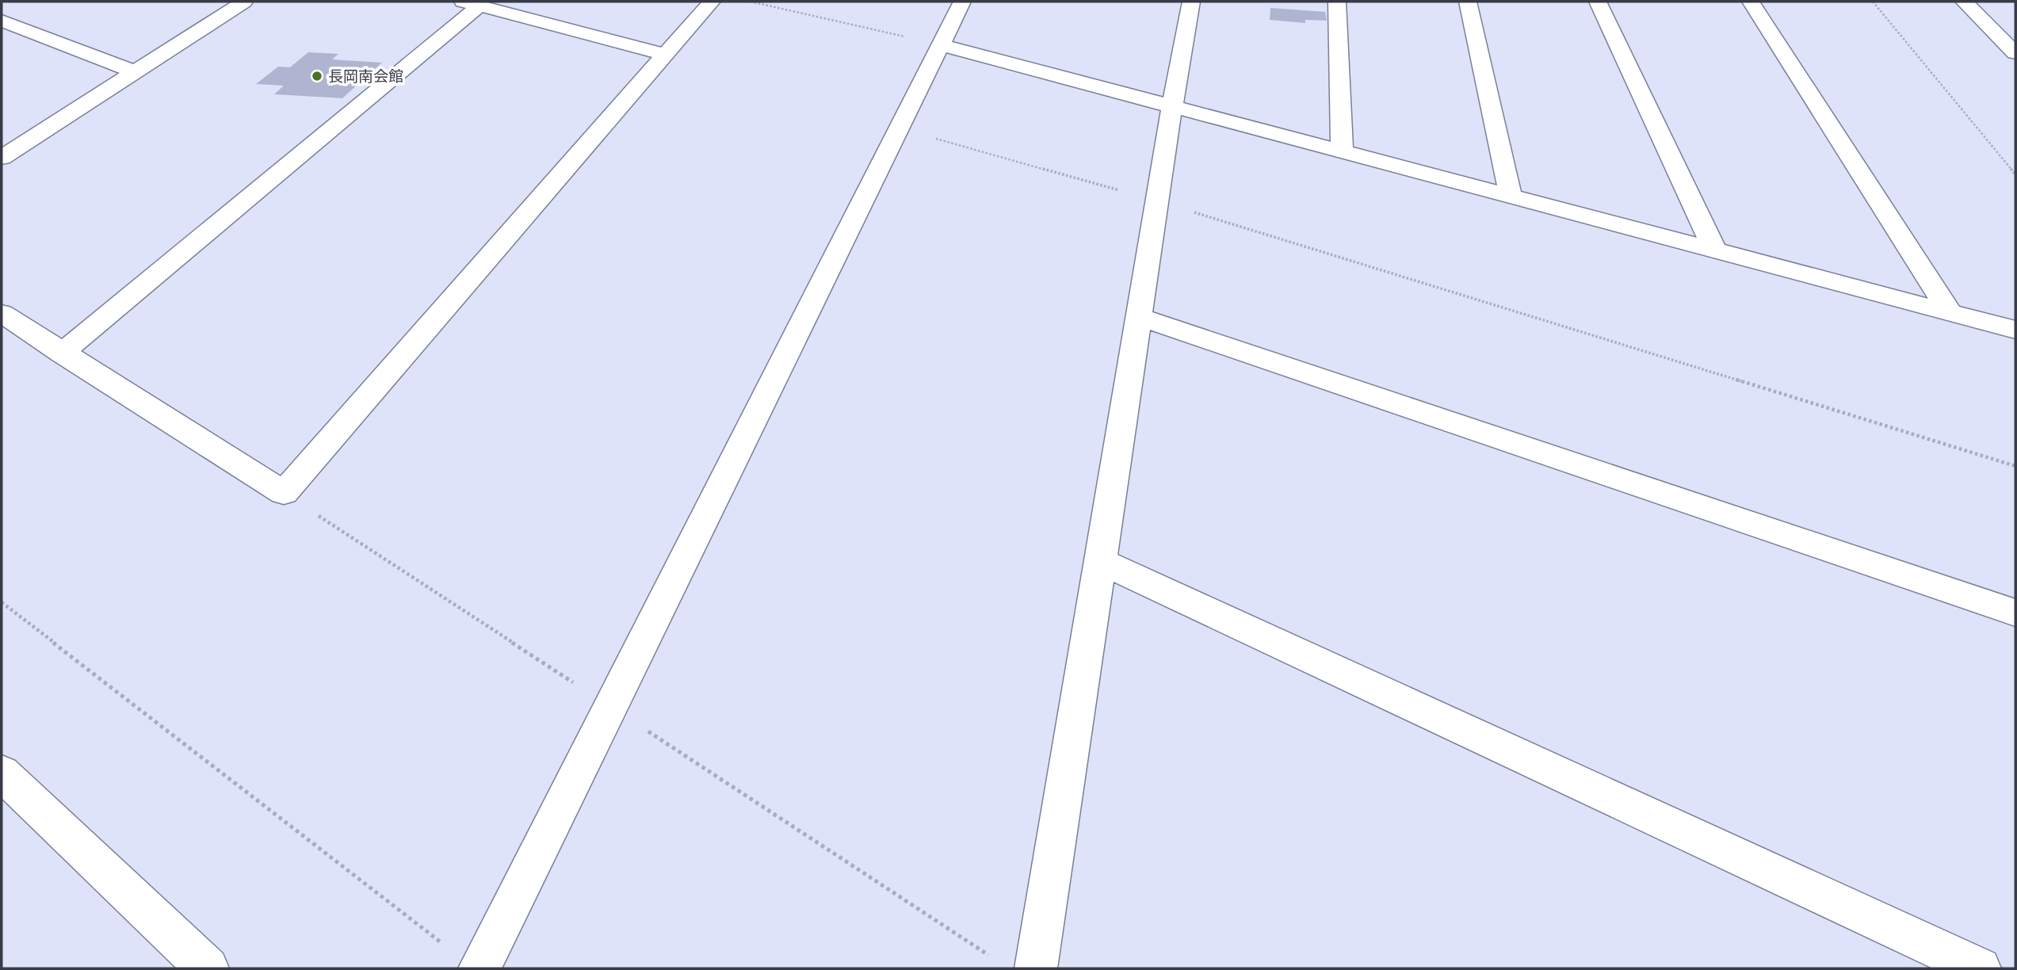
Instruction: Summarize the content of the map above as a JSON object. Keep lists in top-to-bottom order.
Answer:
{
  "places": ["長岡南会館"]
}
